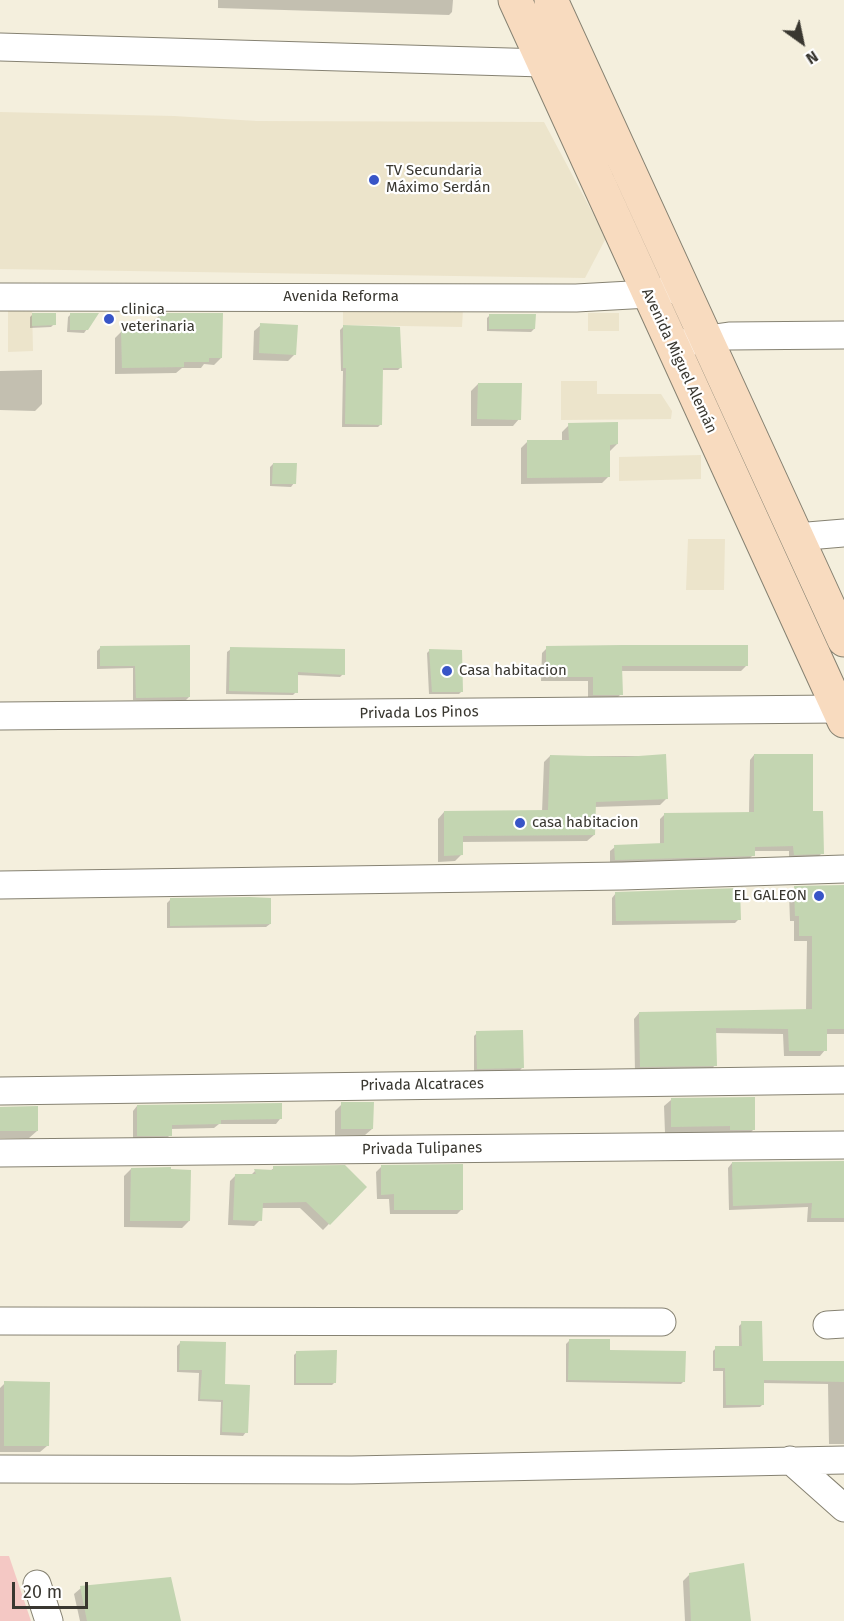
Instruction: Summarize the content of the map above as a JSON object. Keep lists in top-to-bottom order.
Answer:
{
  "streets": {
    "main road": ["Avenida Miguel Alemán"],
    "street": [
      "Avenida Reforma",
      "Privada Los Pinos",
      "Privada Alcatraces",
      "Privada Tulipanes"
    ]
  },
  "crossings": [
    ["Avenida Reforma", "Avenida Miguel Alemán"],
    ["Avenida Miguel Alemán", "Privada Los Pinos"]
  ],
  "places": [
    "TV Secundaria Máximo Serdán",
    "clinica veterinaria",
    "Casa habitacion",
    "casa habitacion",
    "EL GALEON"
  ],
  "scale_bar": "20 m",
  "north": "bottom right"
}
